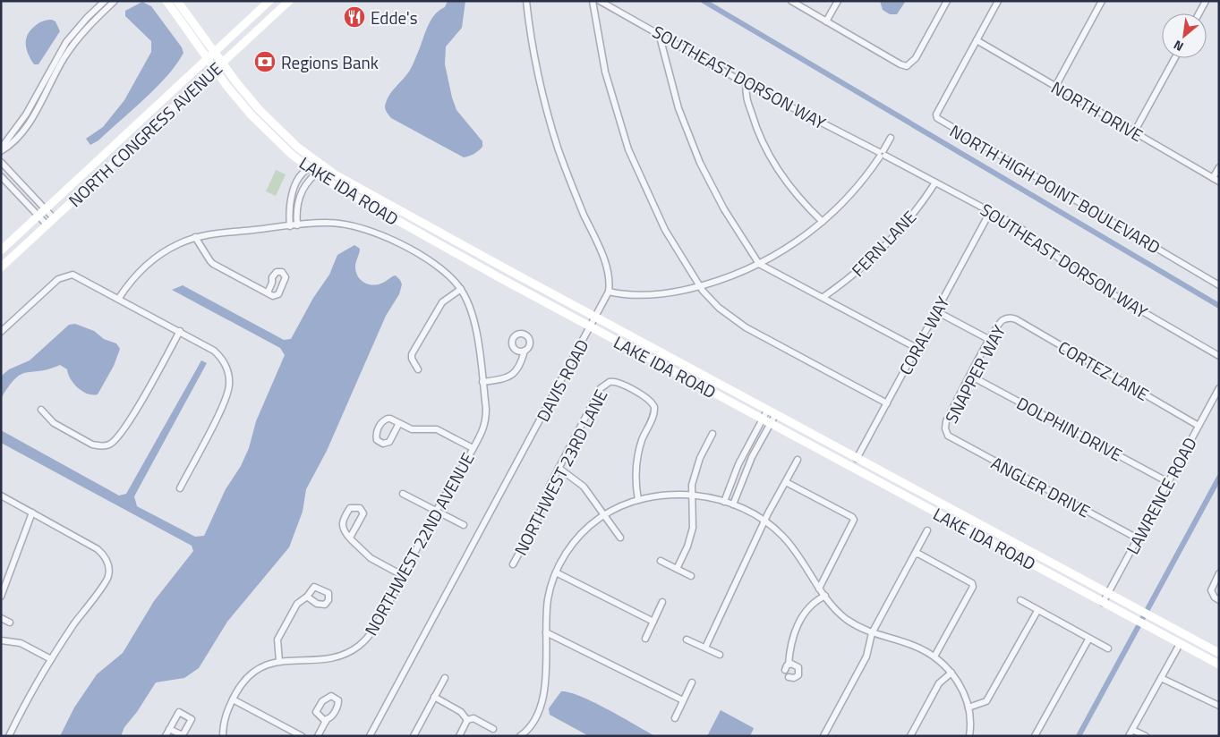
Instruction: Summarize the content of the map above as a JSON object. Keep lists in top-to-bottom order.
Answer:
{
  "streets": {
    "street": [
      "SOUTHEAST DORSON WAY",
      "NORTH DRIVE",
      "NORTH CONGRESS AVENUE",
      "NORTH HIGH POINT BOULEVARD",
      "LAKE IDA ROAD",
      "FERN LANE",
      "CORAL WAY",
      "CORTEZ LANE",
      "SNAPPER WAY",
      "DAVIS ROAD",
      "DOLPHIN DRIVE",
      "NORTHWEST 23RD LANE",
      "ANGLER DRIVE",
      "LAWRENCE ROAD",
      "NORTHWEST 22ND AVENUE"
    ]
  },
  "crossings": [
    ["SOUTHEAST DORSON WAY", "FERN LANE"],
    ["SOUTHEAST DORSON WAY", "CORAL WAY"],
    ["NORTH DRIVE", "NORTH HIGH POINT BOULEVARD"],
    ["NORTH CONGRESS AVENUE", "LAKE IDA ROAD"],
    ["LAKE IDA ROAD", "CORAL WAY"],
    ["LAKE IDA ROAD", "DAVIS ROAD"],
    ["LAKE IDA ROAD", "LAWRENCE ROAD"],
    ["CORTEZ LANE", "SNAPPER WAY"],
    ["CORTEZ LANE", "LAWRENCE ROAD"],
    ["SNAPPER WAY", "DOLPHIN DRIVE"],
    ["SNAPPER WAY", "ANGLER DRIVE"],
    ["DOLPHIN DRIVE", "LAWRENCE ROAD"],
    ["ANGLER DRIVE", "LAWRENCE ROAD"]
  ],
  "places": {
    "restaurant": ["Edde's"],
    "bank": ["Regions Bank"]
  },
  "north": "bottom left"
}
